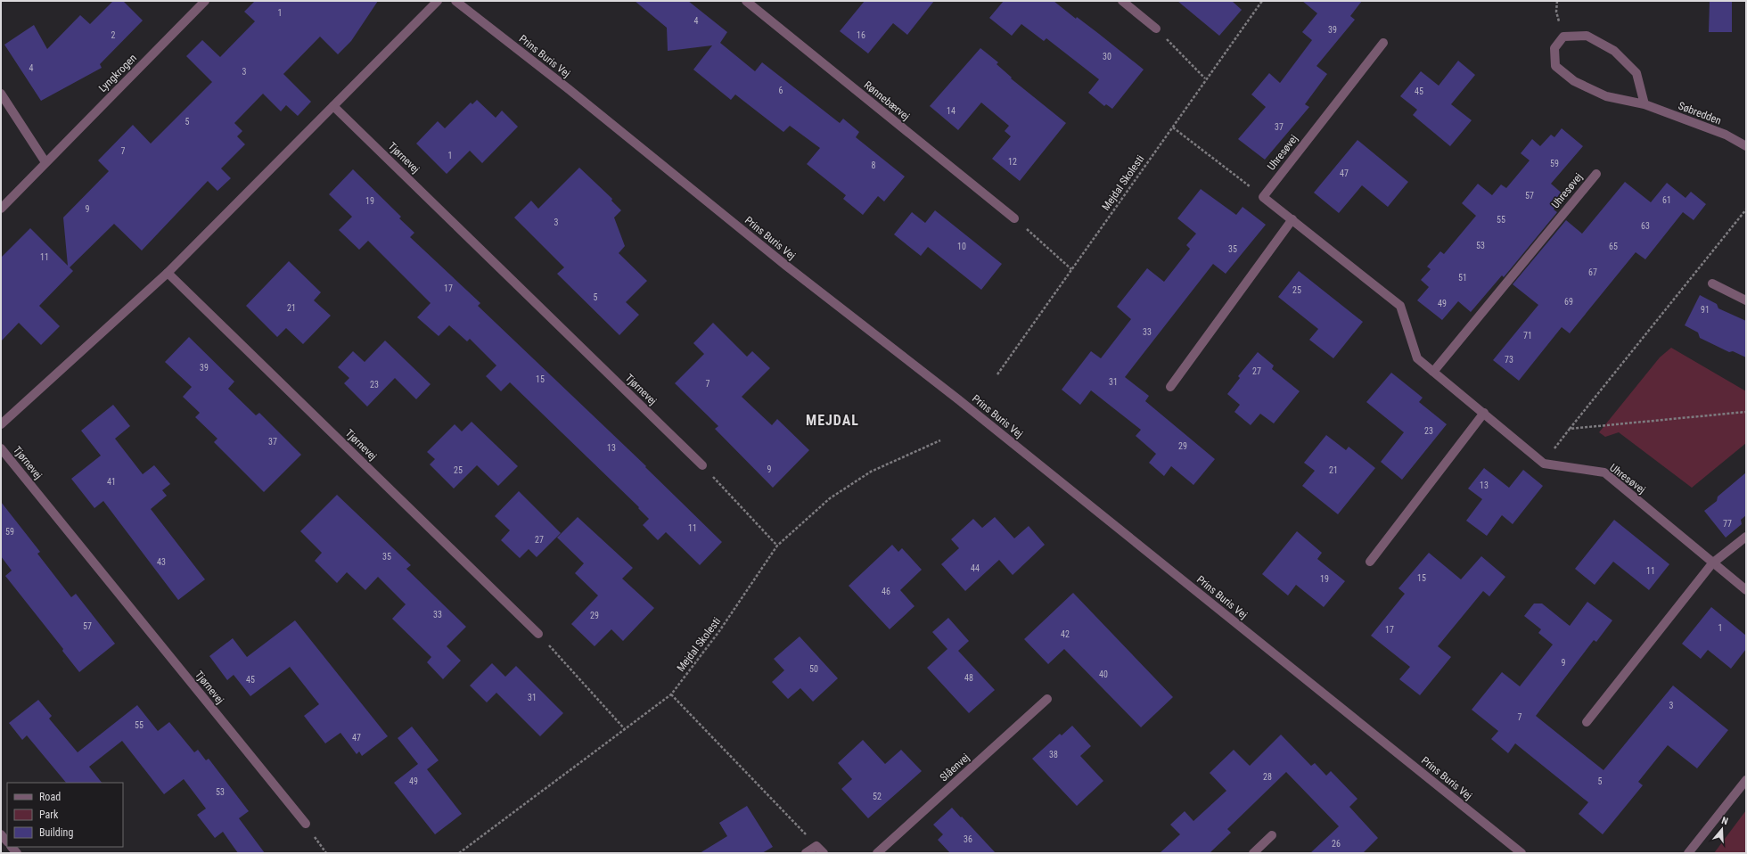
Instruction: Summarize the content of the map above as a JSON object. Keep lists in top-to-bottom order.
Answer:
{
  "streets": {
    "street": [
      "Prins Buris Vej",
      "Lyngkrogen",
      "Rønnebærvej",
      "Søbredden",
      "Uhresøvej",
      "Tjørnevej",
      "Slåenvej"
    ],
    "path": ["Mejdal Skolesti"]
  },
  "districts": ["MEJDAL"],
  "house_numbers": [
    "1",
    "4",
    "39",
    "2",
    "16",
    "30",
    "4",
    "3",
    "6",
    "45",
    "14",
    "5",
    "37",
    "7",
    "1",
    "12",
    "59",
    "8",
    "47",
    "57",
    "61",
    "19",
    "9",
    "55",
    "3",
    "63",
    "53",
    "10",
    "65",
    "35",
    "11",
    "67",
    "51",
    "17",
    "25",
    "5",
    "69",
    "49",
    "21",
    "91",
    "33",
    "71",
    "73",
    "39",
    "27",
    "15",
    "31",
    "7",
    "23",
    "23",
    "37",
    "29",
    "13",
    "9",
    "25",
    "21",
    "41",
    "13",
    "77",
    "11",
    "59",
    "27",
    "35",
    "43",
    "44",
    "11",
    "15",
    "19",
    "46",
    "33",
    "29",
    "57",
    "1",
    "17",
    "42",
    "9",
    "50",
    "40",
    "48",
    "45",
    "31",
    "3",
    "7",
    "55",
    "47",
    "38",
    "28",
    "49",
    "5",
    "53",
    "52",
    "36",
    "26"
  ],
  "legend": ["Road", "Park", "Building"],
  "north": "top"
}
